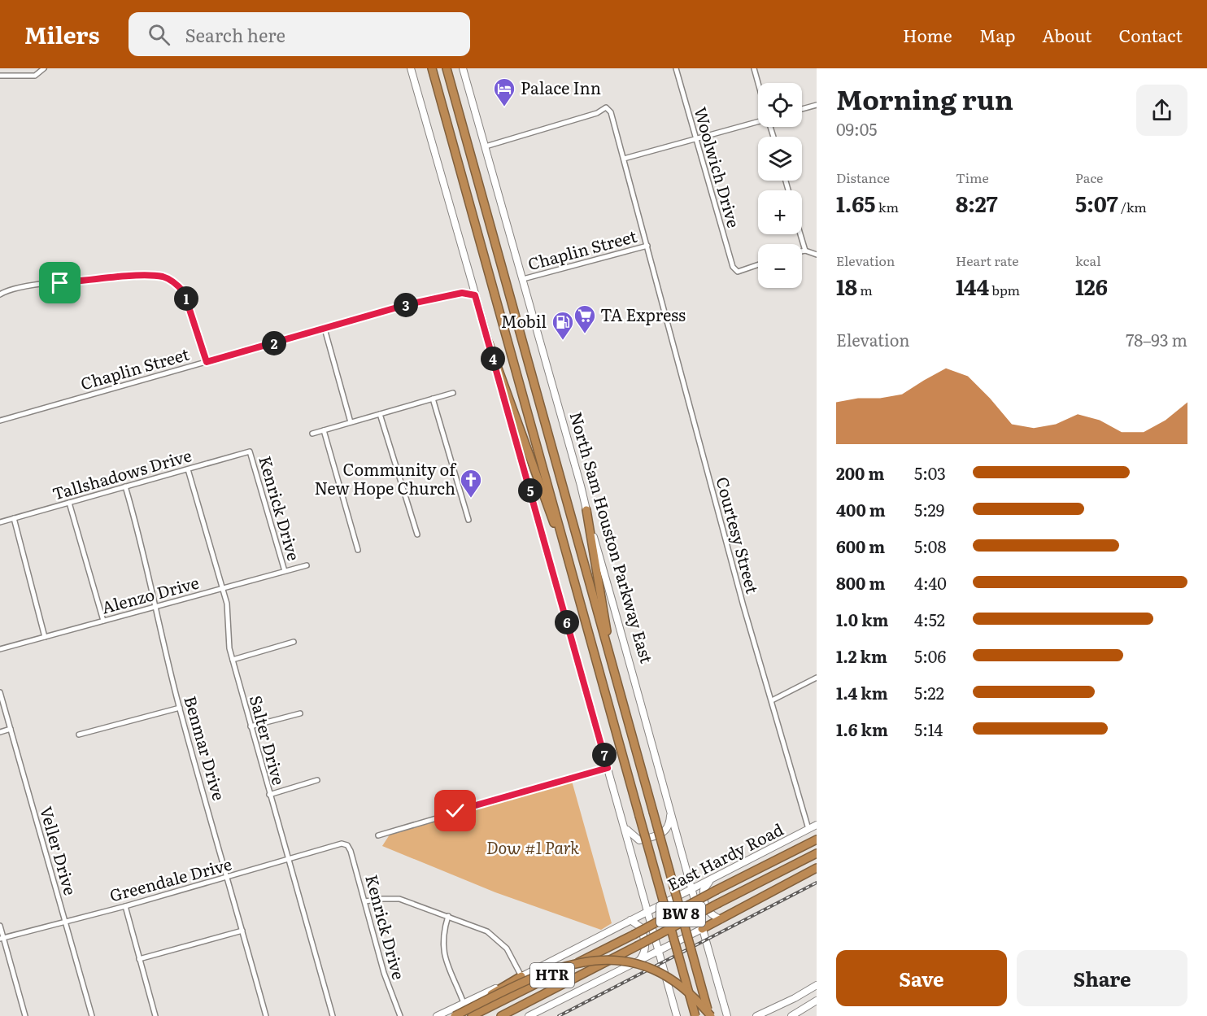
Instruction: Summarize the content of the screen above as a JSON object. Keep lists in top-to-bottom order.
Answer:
{
  "streets": {
    "highway": ["North Sam Houston Parkway East", "BW 8", "HTR"],
    "main road": ["East Hardy Road"],
    "street": [
      "Woolwich Drive",
      "Chaplin Street",
      "Tallshadows Drive",
      "Kenrick Drive",
      "Courtesy Street",
      "Alenzo Drive",
      "Salter Drive",
      "Benmar Drive",
      "Veller Drive",
      "Greendale Drive"
    ]
  },
  "crossings": [
    ["Chaplin Street", "Courtesy Street"],
    ["Chaplin Street", "North Sam Houston Parkway East"],
    ["Tallshadows Drive", "Kenrick Drive"],
    ["Tallshadows Drive", "Salter Drive"],
    ["Tallshadows Drive", "Benmar Drive"],
    ["Kenrick Drive", "Alenzo Drive"],
    ["Kenrick Drive", "Greendale Drive"],
    ["Courtesy Street", "North Sam Houston Parkway East"],
    ["Courtesy Street", "East Hardy Road"],
    ["North Sam Houston Parkway East", "East Hardy Road"],
    ["Alenzo Drive", "Salter Drive"],
    ["Alenzo Drive", "Benmar Drive"],
    ["Salter Drive", "Greendale Drive"],
    ["Benmar Drive", "Greendale Drive"],
    ["Veller Drive", "Greendale Drive"]
  ],
  "parks": ["Dow #1 Park"],
  "places": {
    "hotel": ["Palace Inn"],
    "supermarket": ["TA Express"],
    "fuel station": ["Mobil"],
    "church": ["Community of New Hope Church"]
  },
  "page": {
    "header": "Milers",
    "search": "Search here",
    "nav": [
      "Home",
      "Map",
      "About",
      "Contact"
    ],
    "heading": ["Morning run", "09:05"],
    "map_buttons": ["+", "−"],
    "stats": [
      ["Distance", "1.65 km"],
      ["Time", "8:27"],
      ["Pace", "5:07 /km"],
      ["Elevation", "18 m"],
      ["Heart rate", "144 bpm"],
      ["kcal", "126"]
    ],
    "pins": [
      "1",
      "3",
      "2",
      "4",
      "5",
      "6",
      "7"
    ],
    "chart": ["Elevation", "78–93 m"],
    "list": [
      {
        "name": "200 m",
        "note": "5:03"
      },
      {
        "name": "400 m",
        "note": "5:29"
      },
      {
        "name": "600 m",
        "note": "5:08"
      },
      {
        "name": "800 m",
        "note": "4:40"
      },
      {
        "name": "1.0 km",
        "note": "4:52"
      },
      {
        "name": "1.2 km",
        "note": "5:06"
      },
      {
        "name": "1.4 km",
        "note": "5:22"
      },
      {
        "name": "1.6 km",
        "note": "5:14"
      }
    ],
    "buttons": ["Save", "Share"]
  }
}
